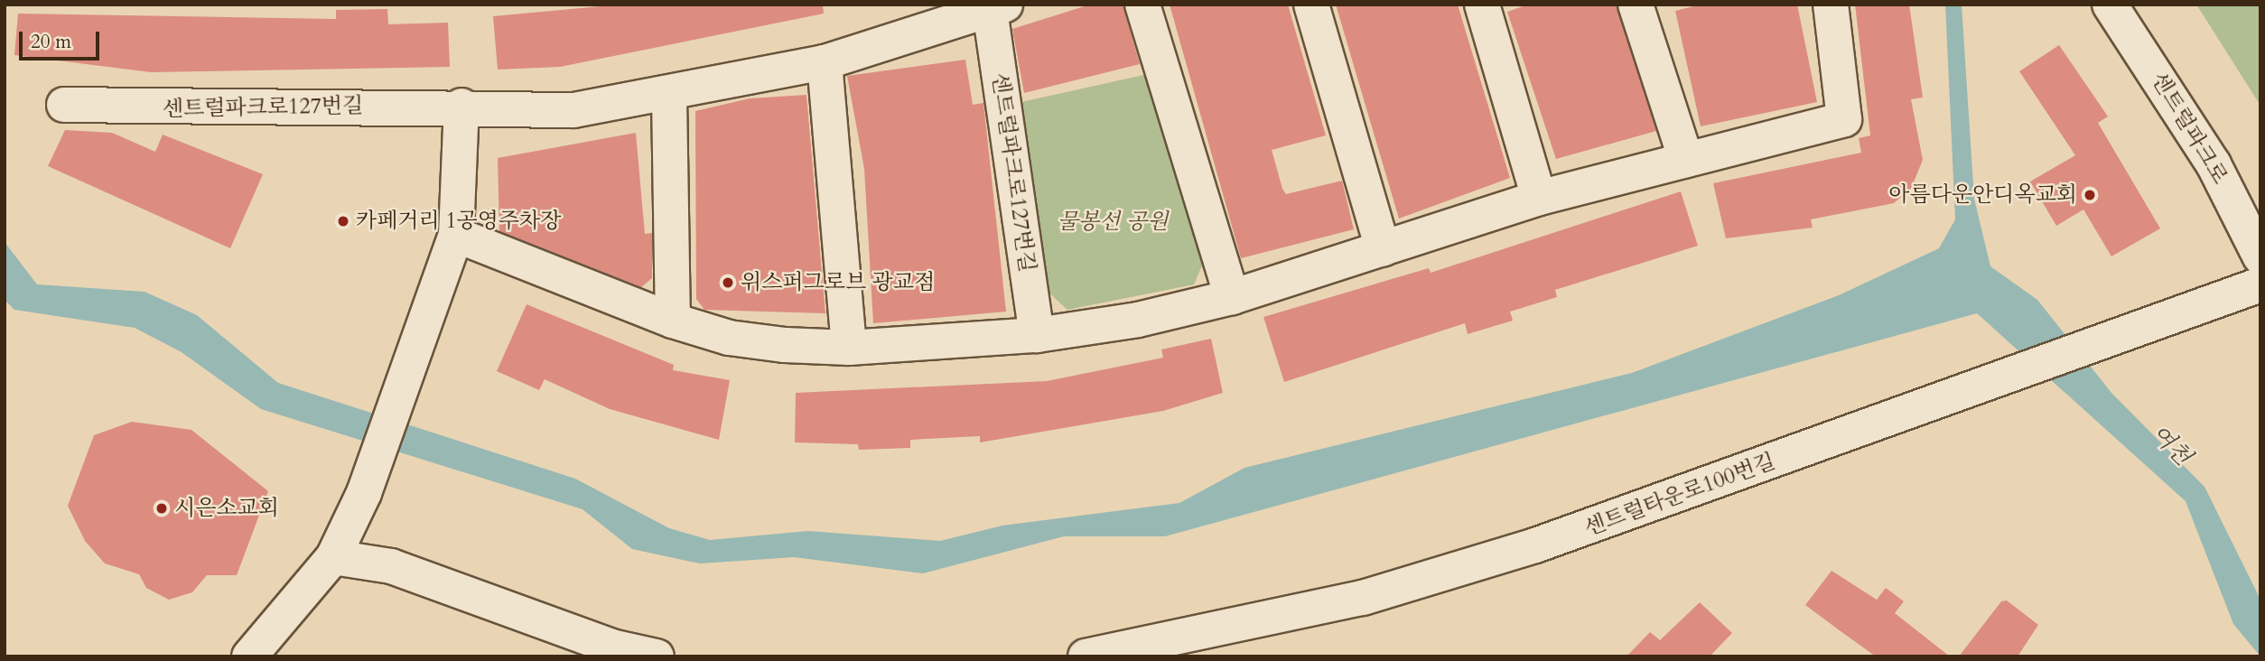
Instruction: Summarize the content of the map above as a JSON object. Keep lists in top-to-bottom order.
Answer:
{
  "streets": {
    "street": ["센트럴파크로127번길", "센트럴파크로", "센트럴타운로100번길"]
  },
  "water": ["여천"],
  "parks": ["물봉선 공원"],
  "places": [
    "아름다운안디옥교회",
    "카페거리 1공영주차장",
    "위스퍼그로브 광교점",
    "시은소교회"
  ],
  "scale_bar": "20 m"
}
